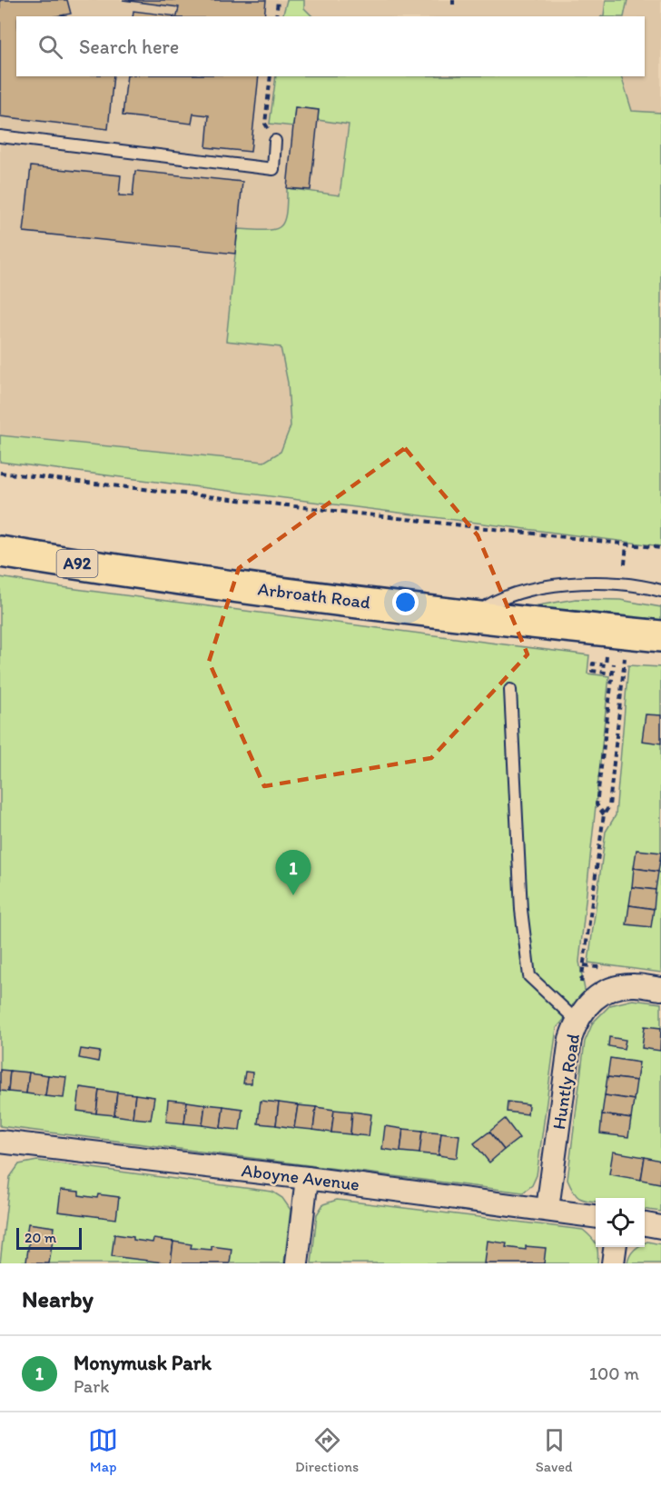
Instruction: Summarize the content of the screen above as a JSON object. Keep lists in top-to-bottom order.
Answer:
{
  "streets": {
    "main road": ["A92", "Arbroath Road"],
    "street": ["Huntly Road", "Aboyne Avenue"]
  },
  "crossings": [
    ["Huntly Road", "Aboyne Avenue"]
  ],
  "scale_bar": "20 m",
  "page": {
    "search": "Search here",
    "pins": "1",
    "scale": "20 m",
    "heading": "Nearby",
    "list": [
      {
        "mark": "1",
        "name": "Monymusk Park",
        "note": "Park",
        "value": "100 m"
      }
    ],
    "nav": ["Map", "Directions", "Saved"]
  }
}
